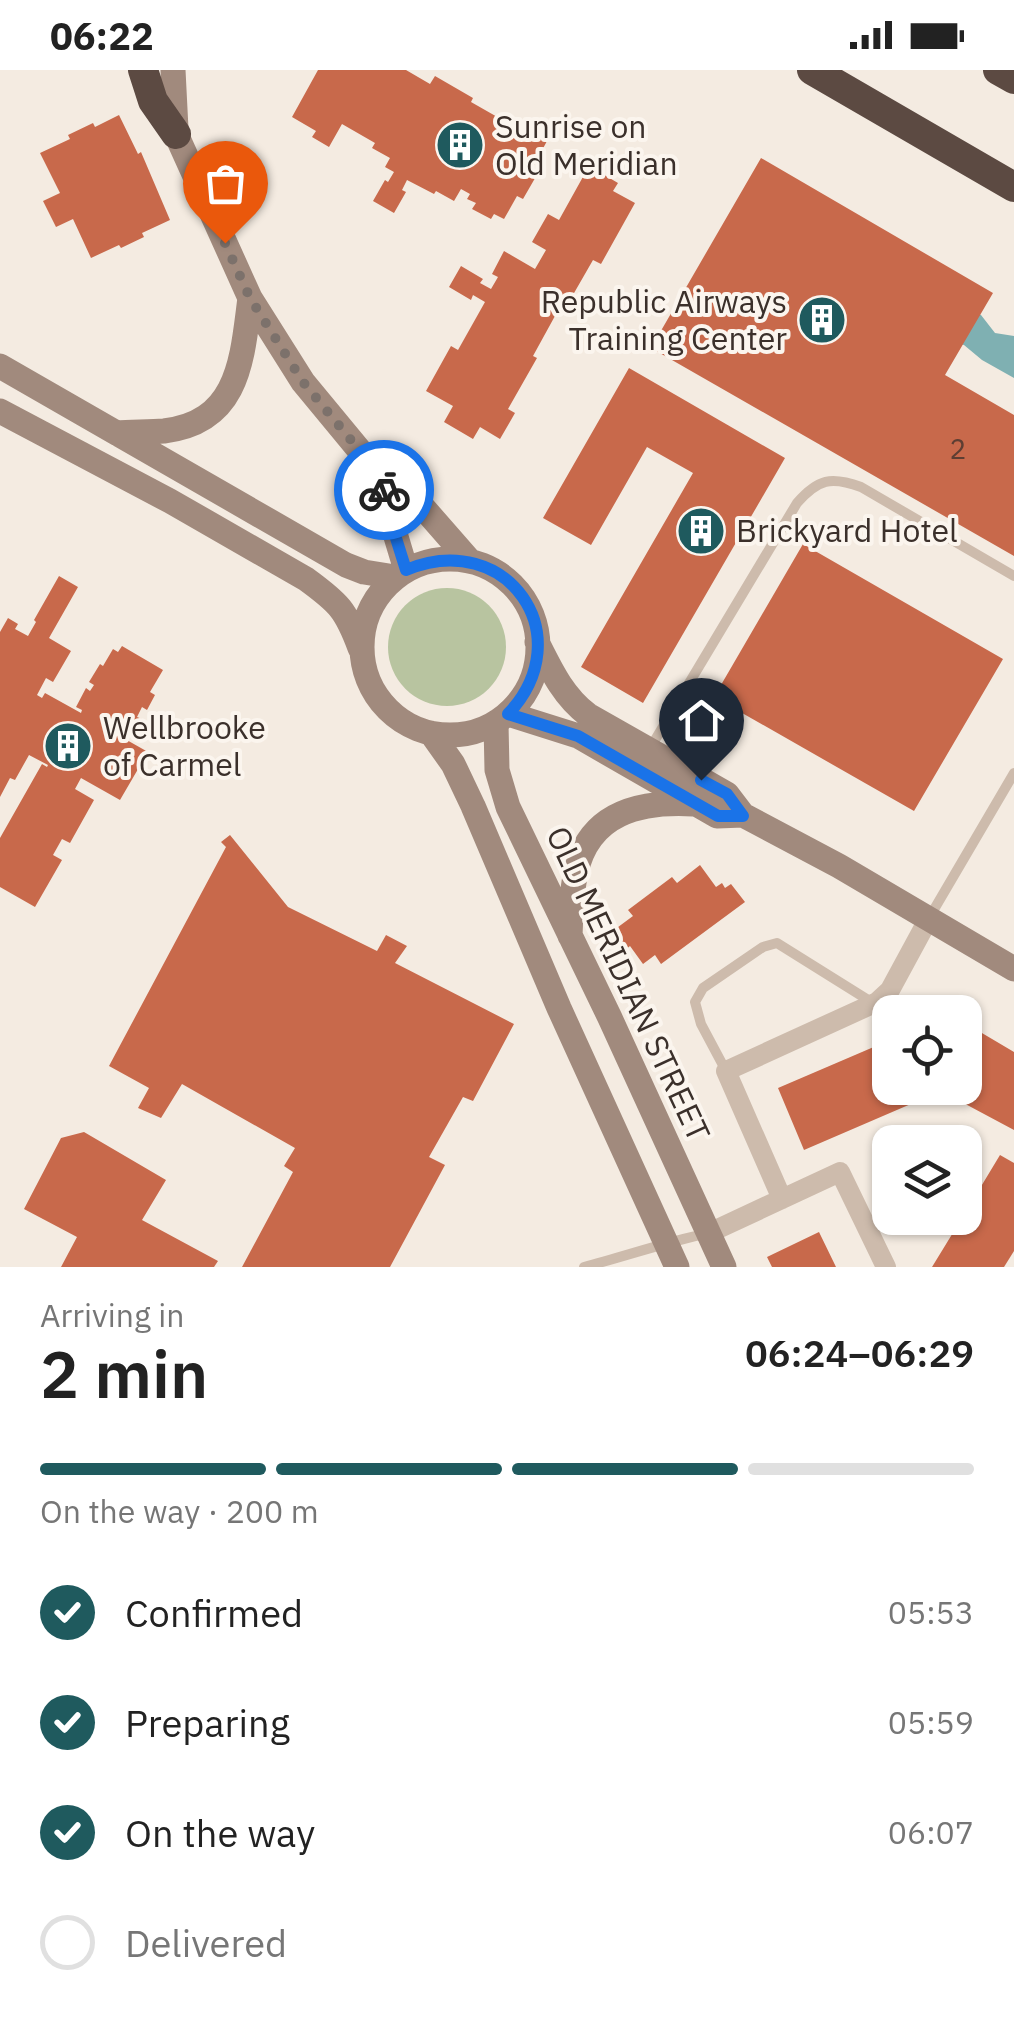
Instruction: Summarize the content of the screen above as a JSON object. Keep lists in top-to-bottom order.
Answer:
{
  "streets": {
    "main road": ["OLD MERIDIAN STREET"]
  },
  "places": {
    "building": [
      "Sunrise on Old Meridian",
      "Republic Airways Training Center",
      "Brickyard Hotel",
      "Wellbrooke of Carmel"
    ]
  },
  "house_numbers": ["2"],
  "page": {
    "status": "06:22",
    "heading": ["2 min", "Arriving in", "06:24–06:29"],
    "bar": "On the way · 200 m",
    "list": [
      ["Confirmed", "05:53"],
      ["Preparing", "05:59"],
      ["On the way", "06:07"],
      "Delivered"
    ]
  }
}
